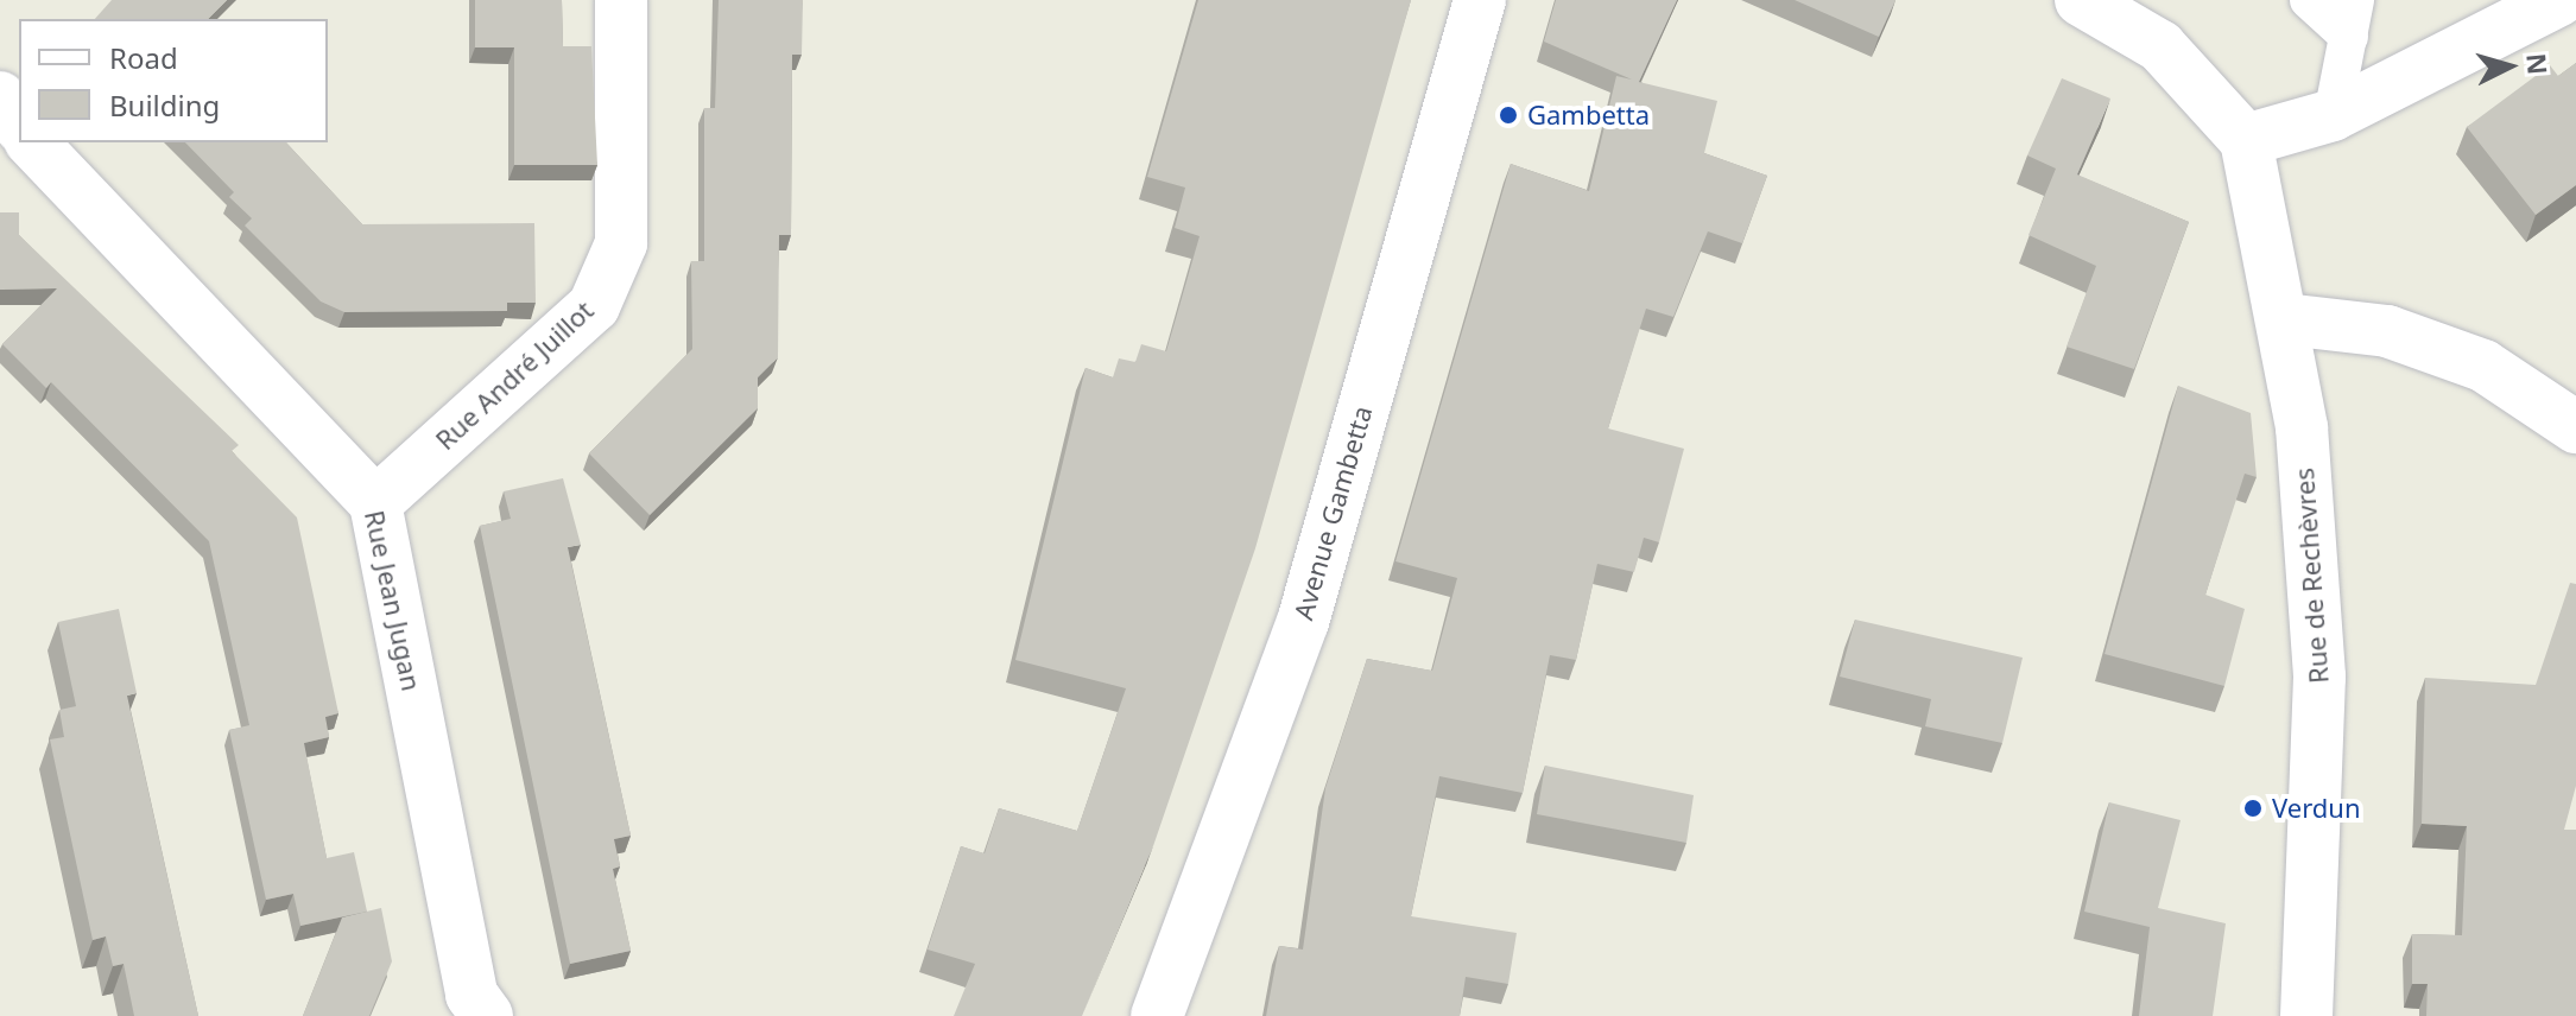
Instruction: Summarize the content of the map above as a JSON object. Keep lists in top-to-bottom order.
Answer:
{
  "streets": {
    "street": [
      "Rue André Juillot",
      "Avenue Gambetta",
      "Rue de Rechèvres",
      "Rue Jean Jugan"
    ]
  },
  "crossings": [
    ["Rue André Juillot", "Rue Jean Jugan"]
  ],
  "places": ["Gambetta", "Verdun"],
  "legend": ["Road", "Building"],
  "north": "right"
}
